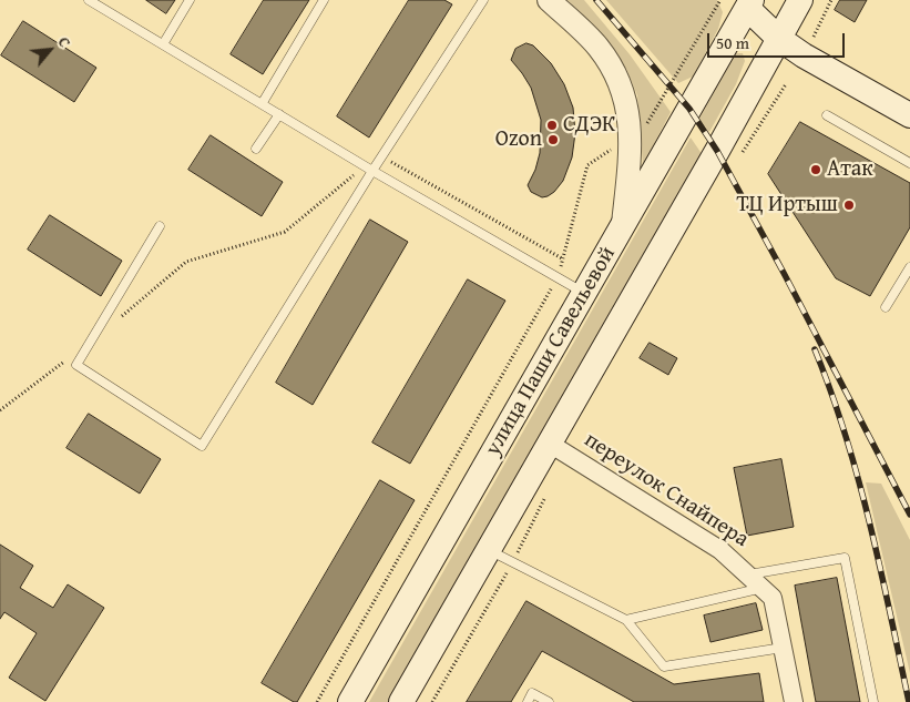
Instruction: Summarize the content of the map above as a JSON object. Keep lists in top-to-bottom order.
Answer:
{
  "streets": {
    "main road": ["улица Паши Савельевой"],
    "street": ["переулок Снайпера"]
  },
  "crossings": [
    ["улица Паши Савельевой", "переулок Снайпера"]
  ],
  "places": [
    "СДЭК",
    "Ozon",
    "Атак",
    "ТЦ Иртыш"
  ],
  "scale_bar": "50 m",
  "north": "top right"
}
